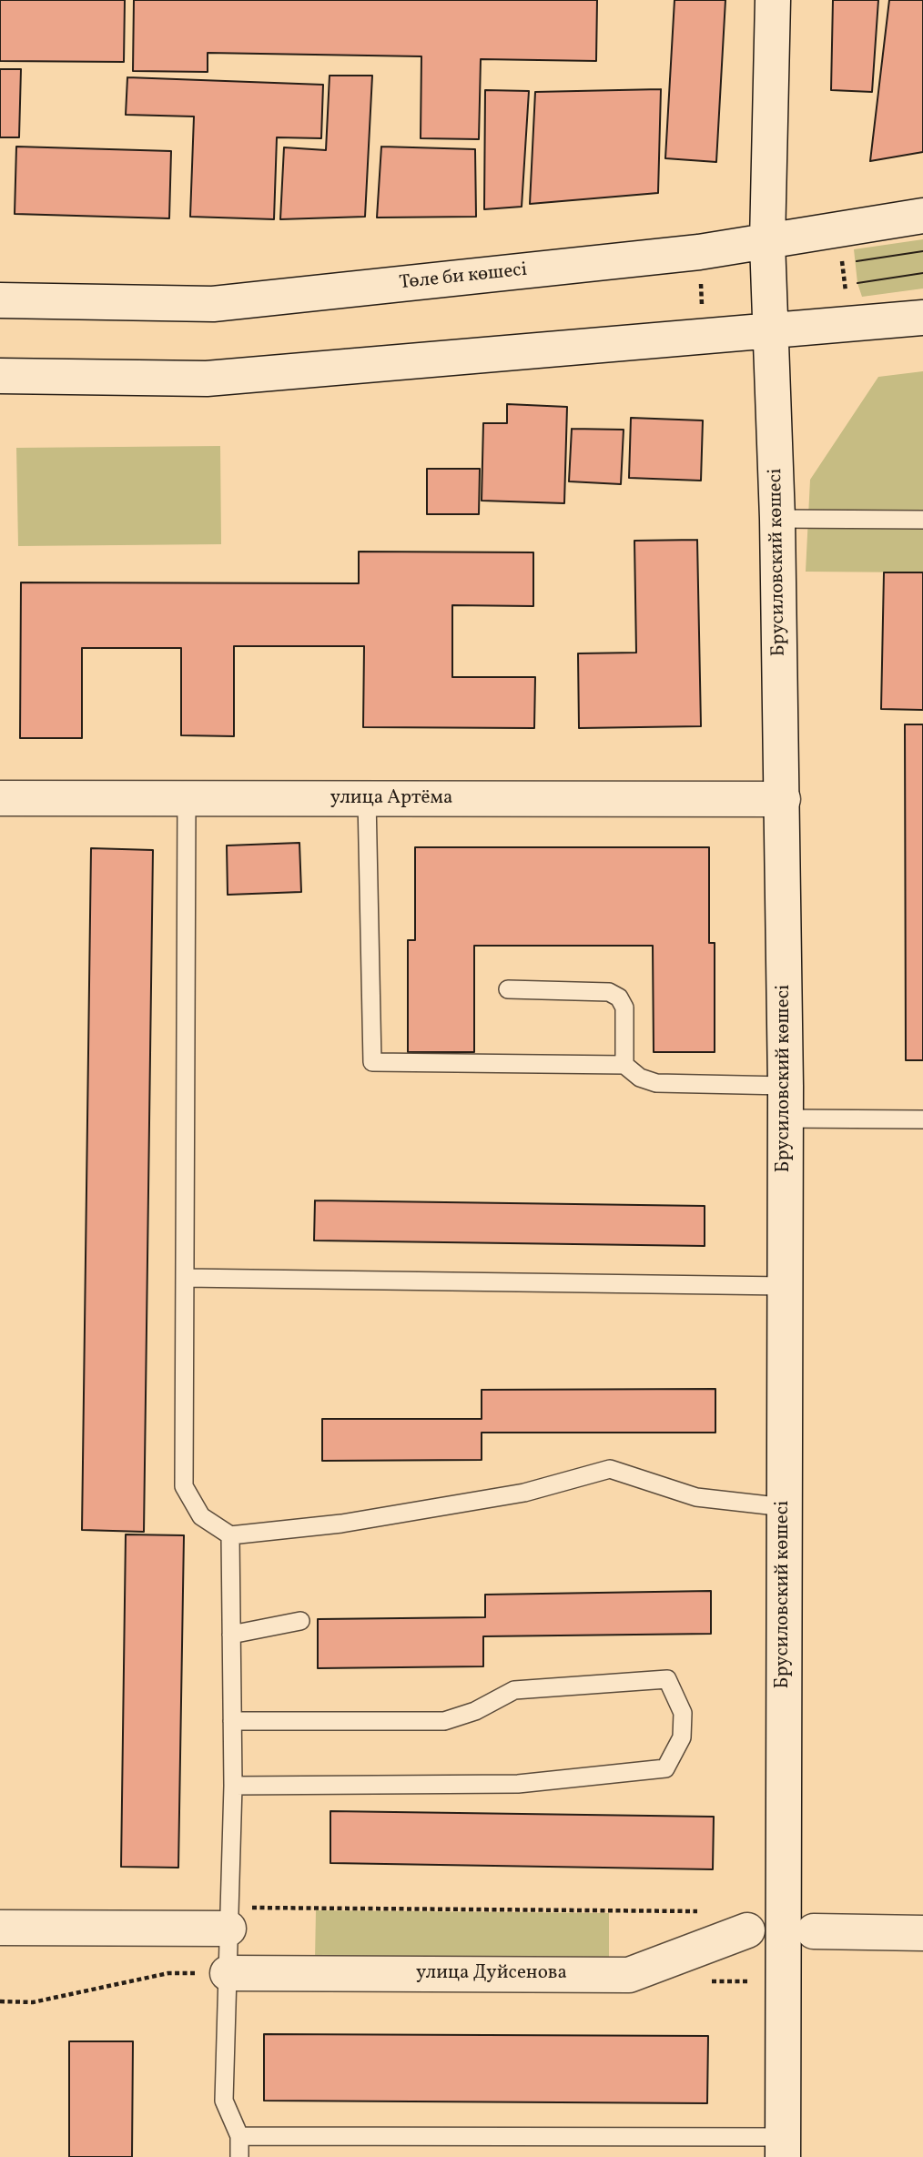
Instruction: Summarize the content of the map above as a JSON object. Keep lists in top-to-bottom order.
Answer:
{
  "streets": {
    "street": [
      "Төле би көшесі",
      "Брусиловский көшесі",
      "улица Артёма",
      "улица Дуйсенова"
    ]
  },
  "crossings": [
    ["Төле би көшесі", "Брусиловский көшесі"],
    ["Брусиловский көшесі", "улица Артёма"]
  ]
}
